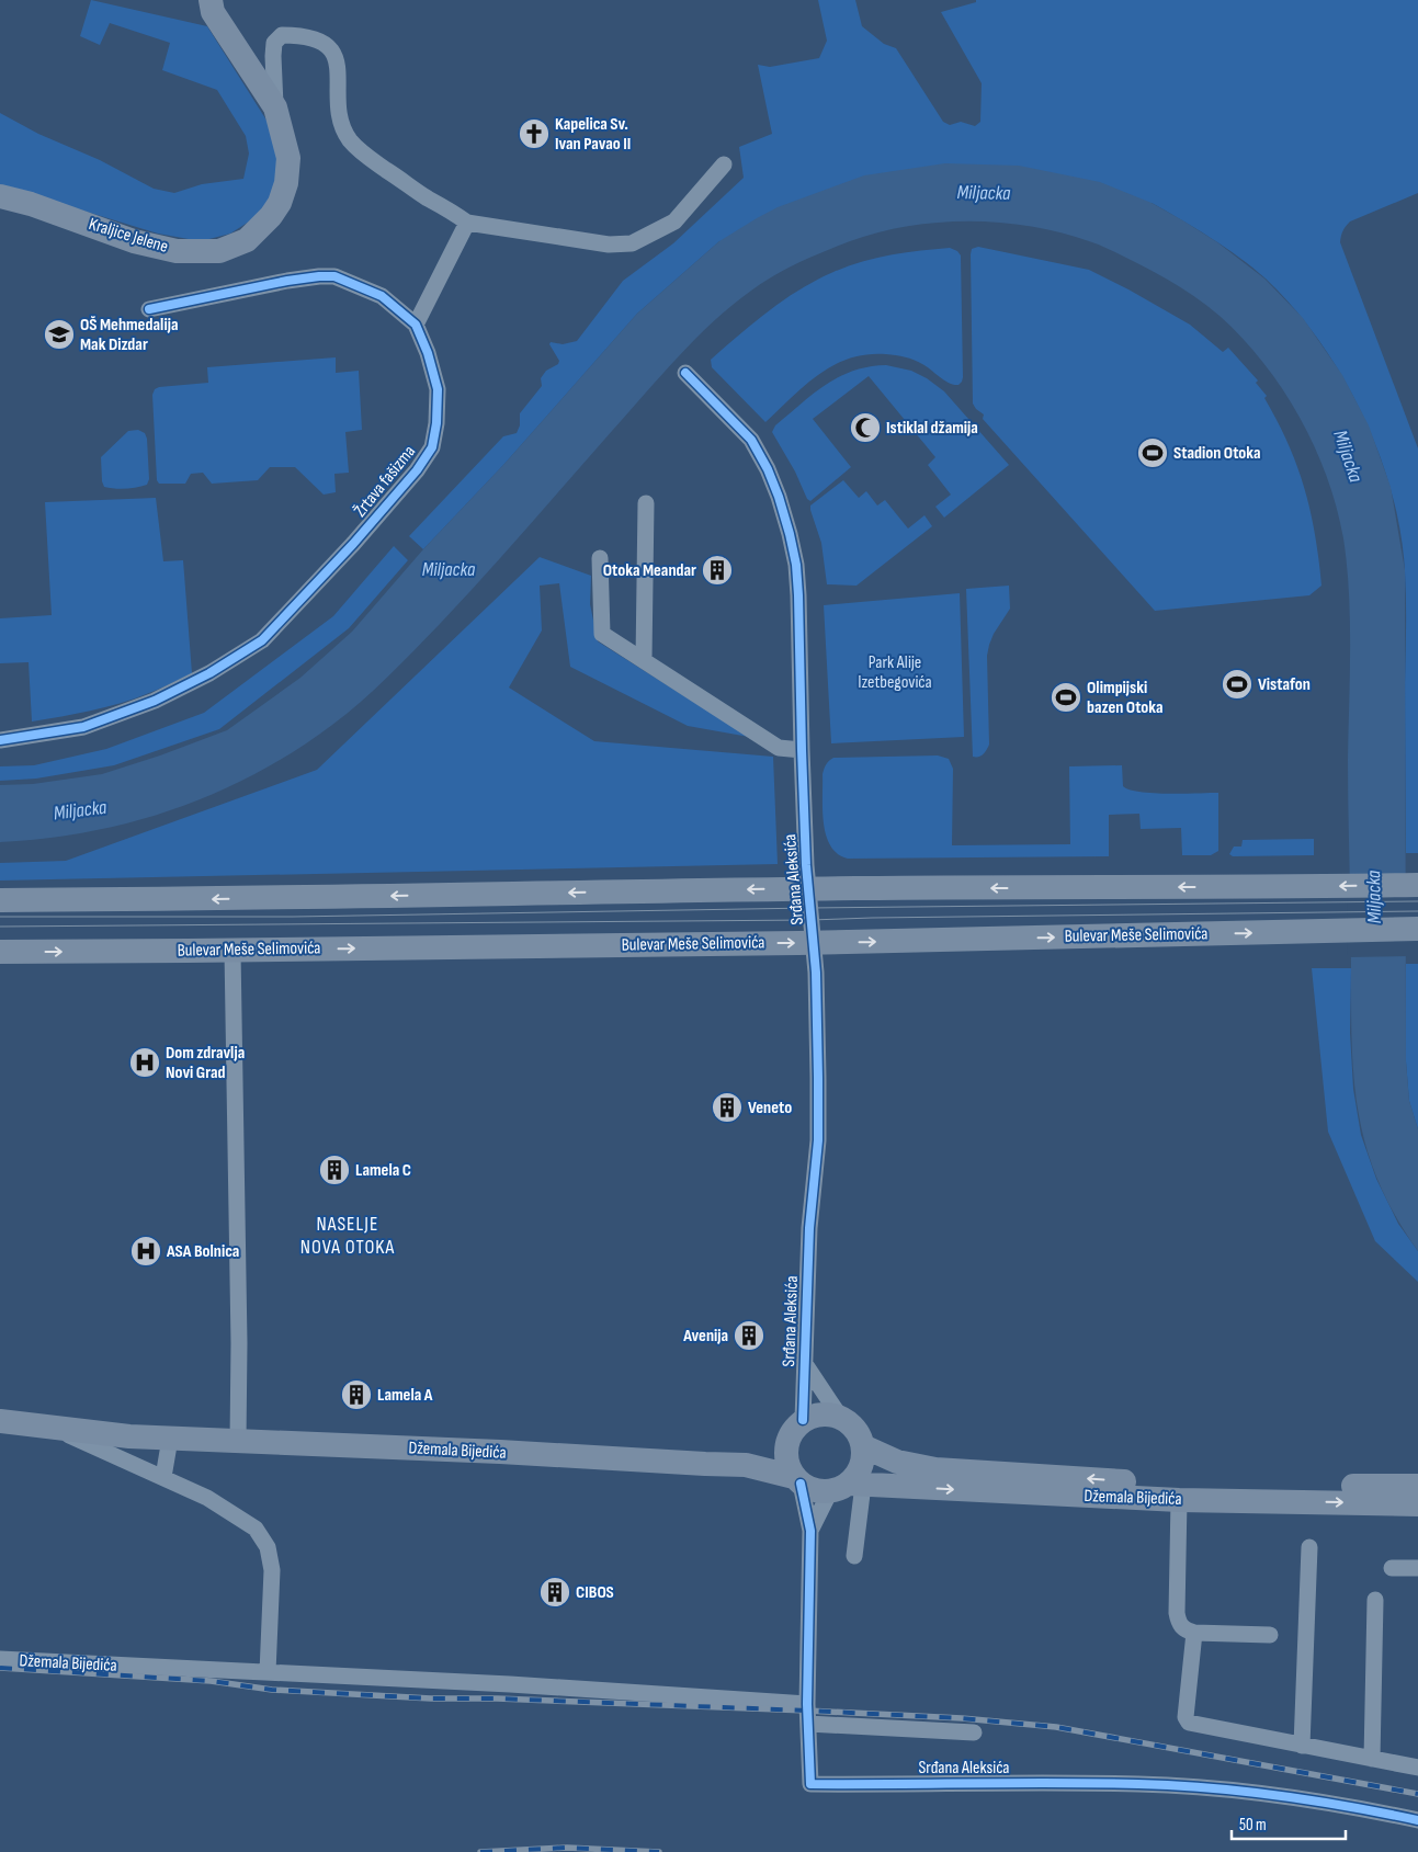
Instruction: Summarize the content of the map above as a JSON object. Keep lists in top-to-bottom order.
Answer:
{
  "streets": {
    "main road": ["Kraljice Jelene", "Bulevar Meše Selimovića", "Džemala Bijedića"],
    "street": ["Žrtava fašizma", "Srđana Aleksića"]
  },
  "crossings": [
    ["Srđana Aleksića", "Bulevar Meše Selimovića"],
    ["Srđana Aleksića", "Džemala Bijedića"]
  ],
  "districts": ["NASELJE NOVA OTOKA"],
  "water": ["Miljacka"],
  "parks": ["Park Alije Izetbegovića"],
  "places": {
    "church": ["Kapelica Sv. Ivan Pavao II"],
    "school or university": ["OŠ Mehmedalija Mak Dizdar"],
    "mosque": ["Istiklal džamija"],
    "sports": ["Stadion Otoka", "Vistafon", "Olimpijski bazen Otoka"],
    "building": [
      "Otoka Meandar",
      "Veneto",
      "Lamela C",
      "Avenija",
      "Lamela A",
      "CIBOS"
    ],
    "hospital": ["Dom zdravlja Novi Grad", "ASA Bolnica"]
  },
  "scale_bar": "50 m"
}
